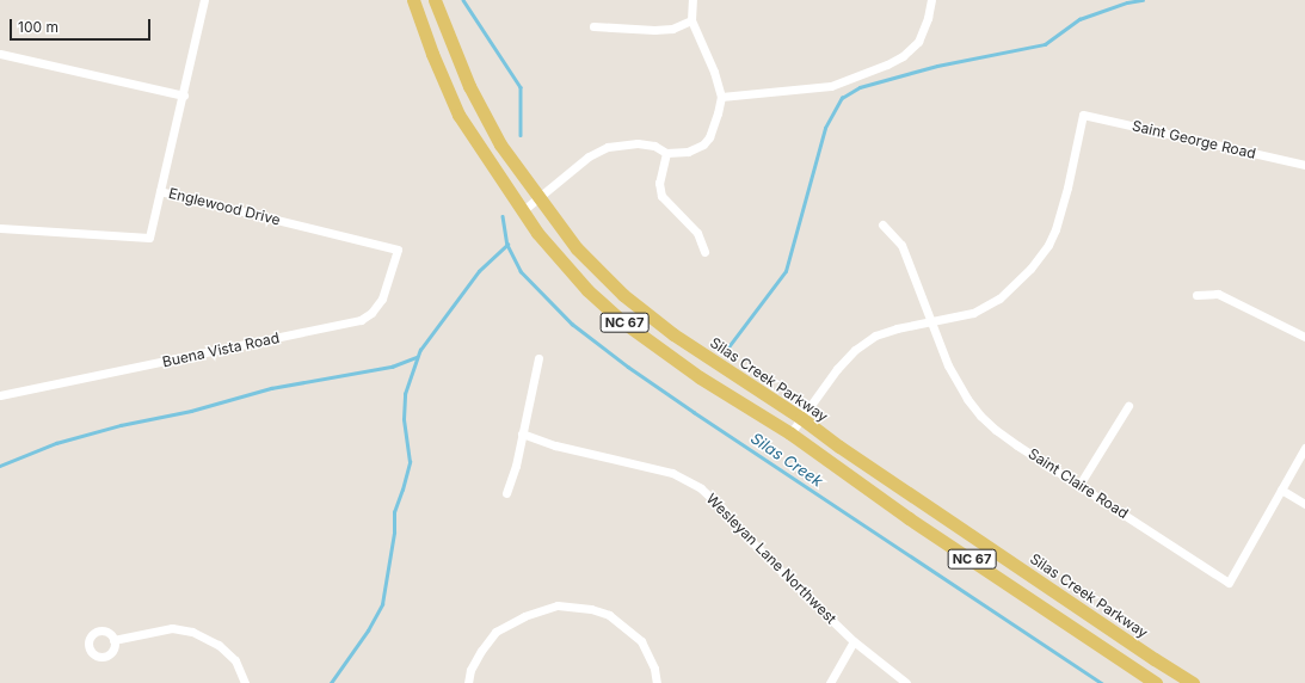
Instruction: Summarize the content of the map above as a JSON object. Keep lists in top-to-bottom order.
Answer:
{
  "streets": {
    "main road": ["NC 67", "Silas Creek Parkway"],
    "street": [
      "Saint George Road",
      "Englewood Drive",
      "Buena Vista Road",
      "Saint Claire Road",
      "Wesleyan Lane Northwest"
    ]
  },
  "crossings": [
    ["Saint George Road", "Saint Claire Road"],
    ["Englewood Drive", "Buena Vista Road"]
  ],
  "water": ["Silas Creek"],
  "scale_bar": "100 m"
}
